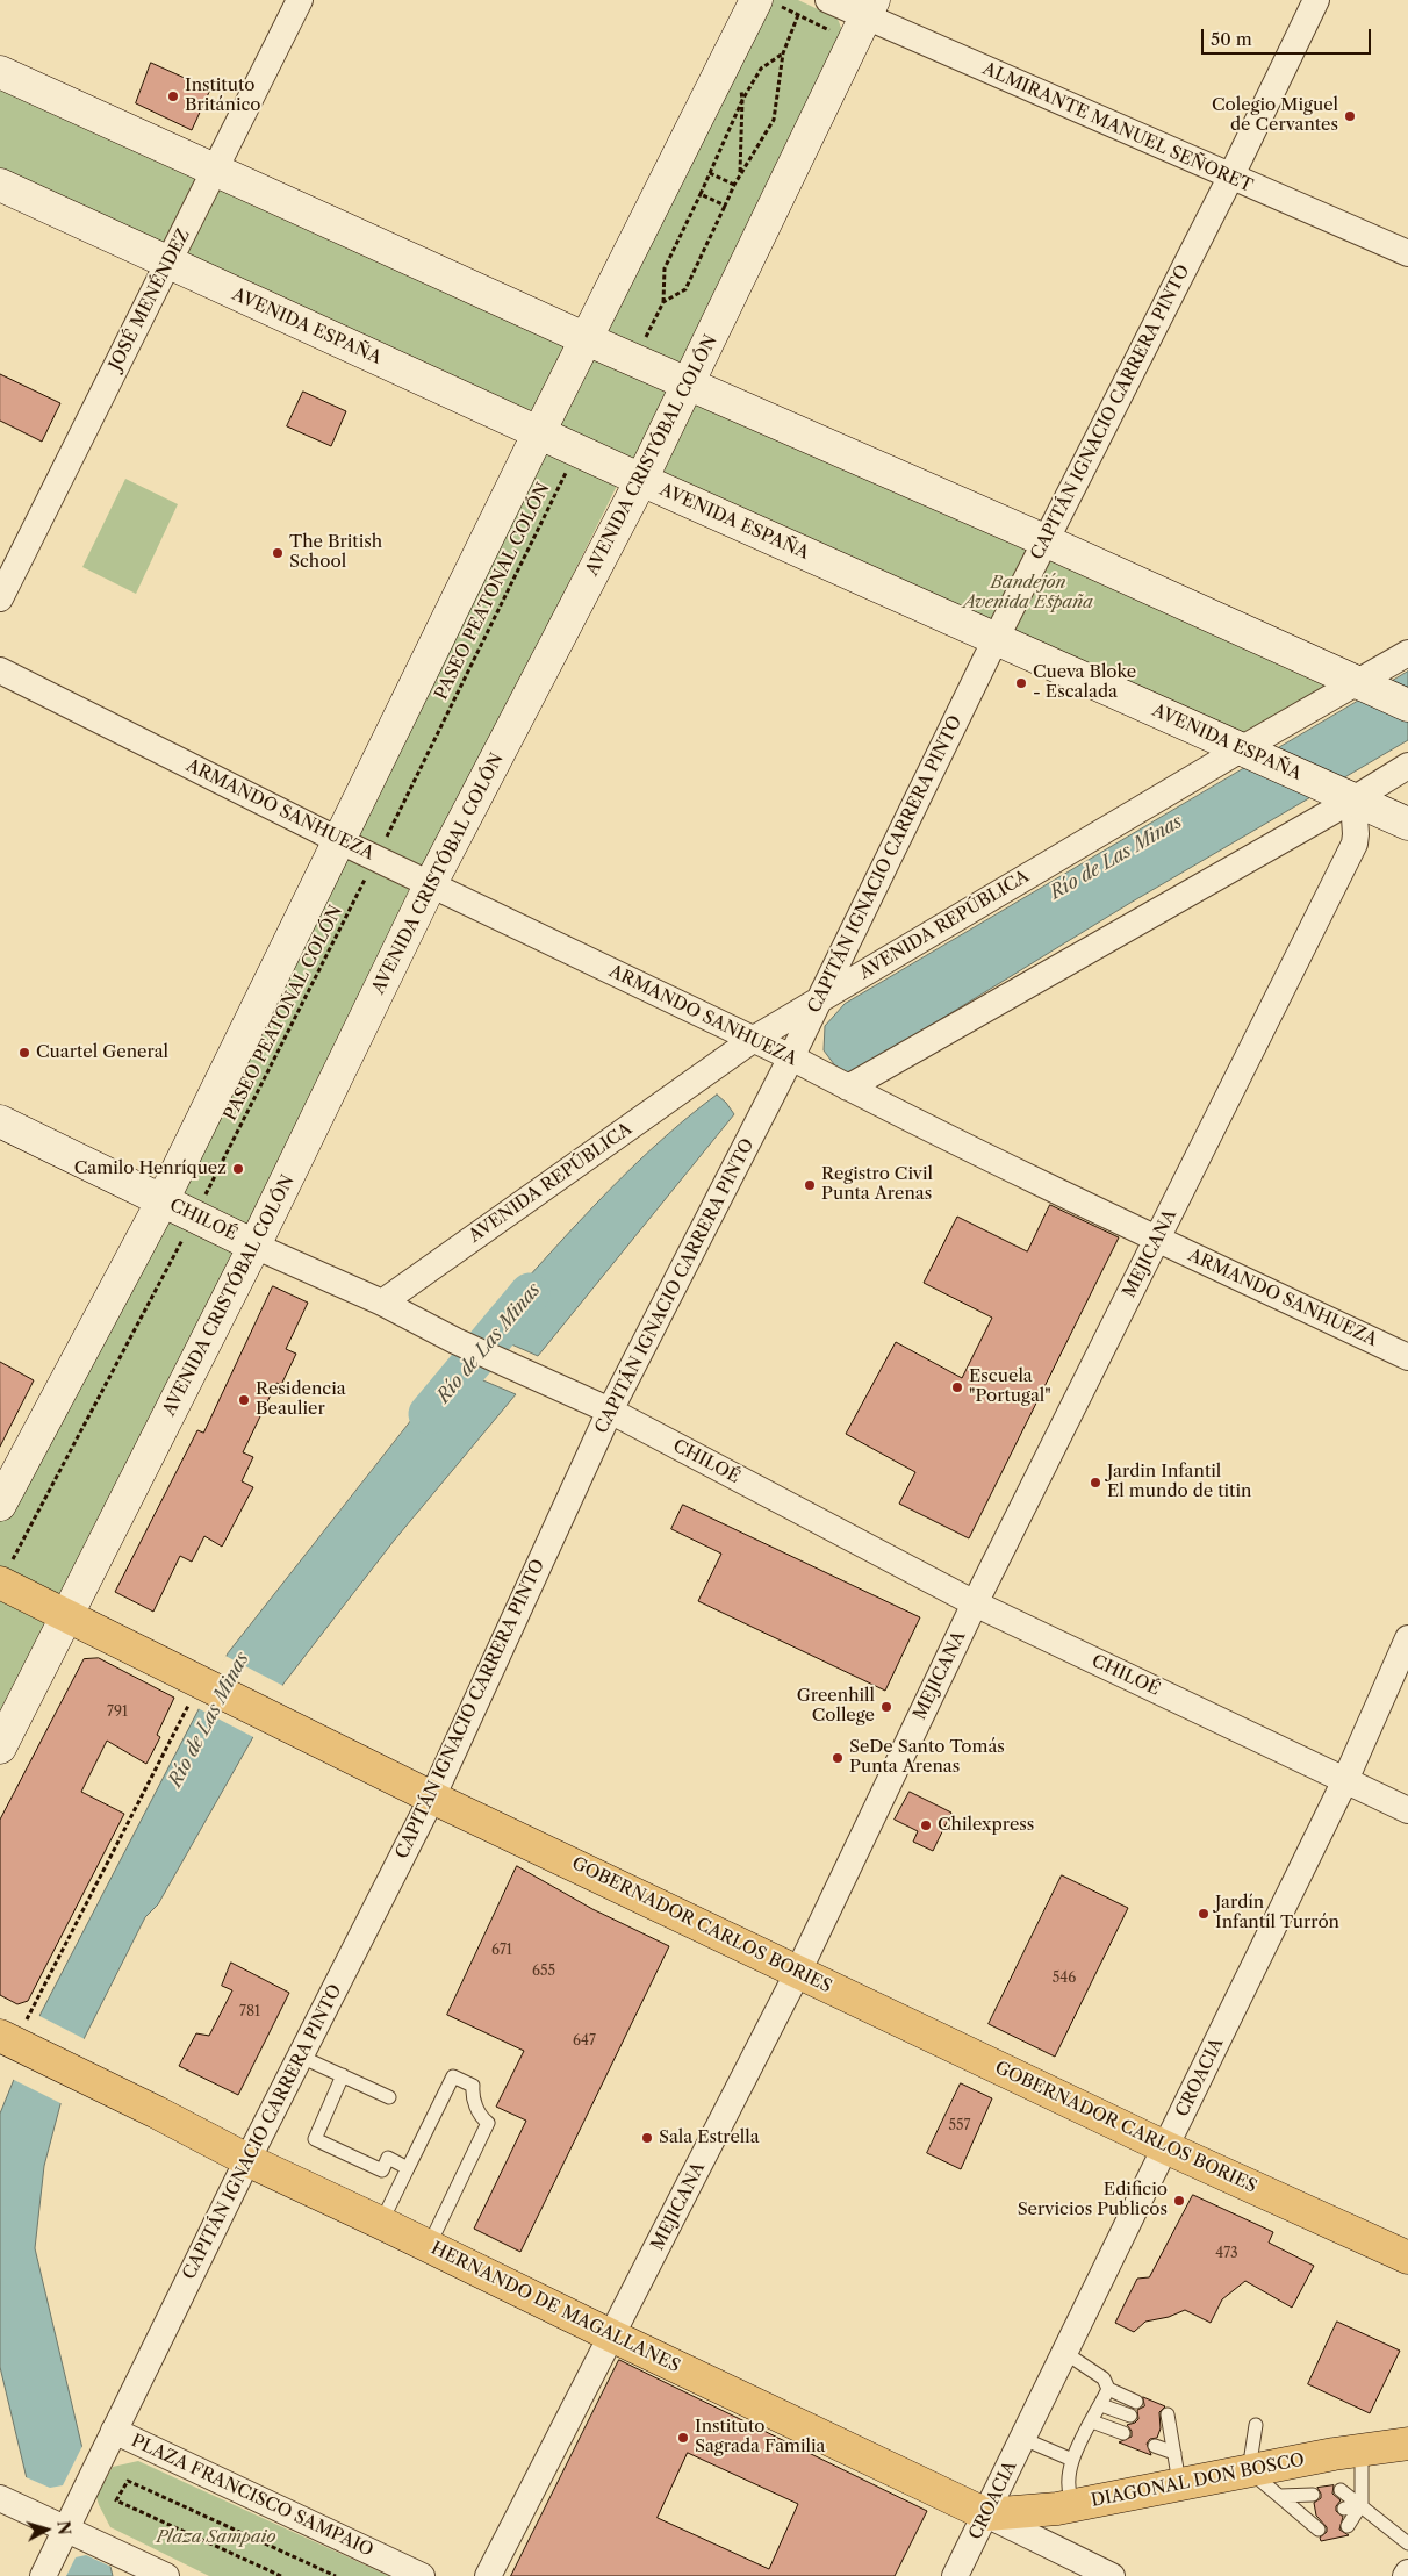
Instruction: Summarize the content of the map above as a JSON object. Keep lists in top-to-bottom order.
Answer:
{
  "streets": {
    "main road": [
      "AVENIDA ESPAÑA",
      "AVENIDA CRISTÓBAL COLÓN",
      "CHILOÉ",
      "GOBERNADOR CARLOS BORIES",
      "HERNANDO DE MAGALLANES",
      "DIAGONAL DON BOSCO"
    ],
    "street": [
      "ALMIRANTE MANUEL SEÑORET",
      "JOSÉ MENÉNDEZ",
      "CAPITÁN IGNACIO CARRERA PINTO",
      "ARMANDO SANHUEZA",
      "AVENIDA REPÚBLICA",
      "MEJICANA",
      "CROACIA",
      "PLAZA FRANCISCO SAMPAIO"
    ],
    "path": ["PASEO PEATONAL COLÓN"]
  },
  "crossings": [
    ["ALMIRANTE MANUEL SEÑORET", "CAPITÁN IGNACIO CARRERA PINTO"],
    ["ALMIRANTE MANUEL SEÑORET", "AVENIDA CRISTÓBAL COLÓN"],
    ["JOSÉ MENÉNDEZ", "AVENIDA ESPAÑA"],
    ["AVENIDA ESPAÑA", "CAPITÁN IGNACIO CARRERA PINTO"],
    ["AVENIDA ESPAÑA", "AVENIDA CRISTÓBAL COLÓN"],
    ["AVENIDA ESPAÑA", "PASEO PEATONAL COLÓN"],
    ["AVENIDA ESPAÑA", "AVENIDA REPÚBLICA"],
    ["AVENIDA ESPAÑA", "MEJICANA"],
    ["CAPITÁN IGNACIO CARRERA PINTO", "ARMANDO SANHUEZA"],
    ["CAPITÁN IGNACIO CARRERA PINTO", "AVENIDA REPÚBLICA"],
    ["CAPITÁN IGNACIO CARRERA PINTO", "CHILOÉ"],
    ["CAPITÁN IGNACIO CARRERA PINTO", "GOBERNADOR CARLOS BORIES"],
    ["CAPITÁN IGNACIO CARRERA PINTO", "HERNANDO DE MAGALLANES"],
    ["CAPITÁN IGNACIO CARRERA PINTO", "PLAZA FRANCISCO SAMPAIO"],
    ["AVENIDA CRISTÓBAL COLÓN", "ARMANDO SANHUEZA"],
    ["AVENIDA CRISTÓBAL COLÓN", "CHILOÉ"],
    ["AVENIDA CRISTÓBAL COLÓN", "GOBERNADOR CARLOS BORIES"],
    ["PASEO PEATONAL COLÓN", "ARMANDO SANHUEZA"],
    ["PASEO PEATONAL COLÓN", "CHILOÉ"],
    ["PASEO PEATONAL COLÓN", "GOBERNADOR CARLOS BORIES"],
    ["ARMANDO SANHUEZA", "AVENIDA REPÚBLICA"],
    ["ARMANDO SANHUEZA", "MEJICANA"],
    ["AVENIDA REPÚBLICA", "CHILOÉ"],
    ["CHILOÉ", "MEJICANA"],
    ["CHILOÉ", "CROACIA"],
    ["MEJICANA", "GOBERNADOR CARLOS BORIES"],
    ["MEJICANA", "HERNANDO DE MAGALLANES"],
    ["GOBERNADOR CARLOS BORIES", "CROACIA"],
    ["CROACIA", "HERNANDO DE MAGALLANES"],
    ["CROACIA", "DIAGONAL DON BOSCO"],
    ["HERNANDO DE MAGALLANES", "DIAGONAL DON BOSCO"]
  ],
  "water": ["Río de Las Minas"],
  "parks": ["Bandejón Avenida España", "Plaza Sampaio"],
  "places": [
    "Instituto Británico",
    "Colegio Miguel de Cervantes",
    "The British School",
    "Cueva Bloke - Escalada",
    "Cuartel General",
    "Camilo Henríquez",
    "Registro Civil Punta Arenas",
    "Escuela \"Portugal\"",
    "Residencia Beaulier",
    "Jardin Infantil El mundo de titin",
    "Greenhill College",
    "SeDe Santo Tomás Punta Arenas",
    "Chilexpress",
    "Jardín Infantíl Turrón",
    "Sala Estrella",
    "Edificio Servicios Publicos",
    "Instituto Sagrada Familia"
  ],
  "house_numbers": [
    "791",
    "671",
    "655",
    "546",
    "781",
    "647",
    "557",
    "473"
  ],
  "scale_bar": "50 m",
  "north": "right"
}
